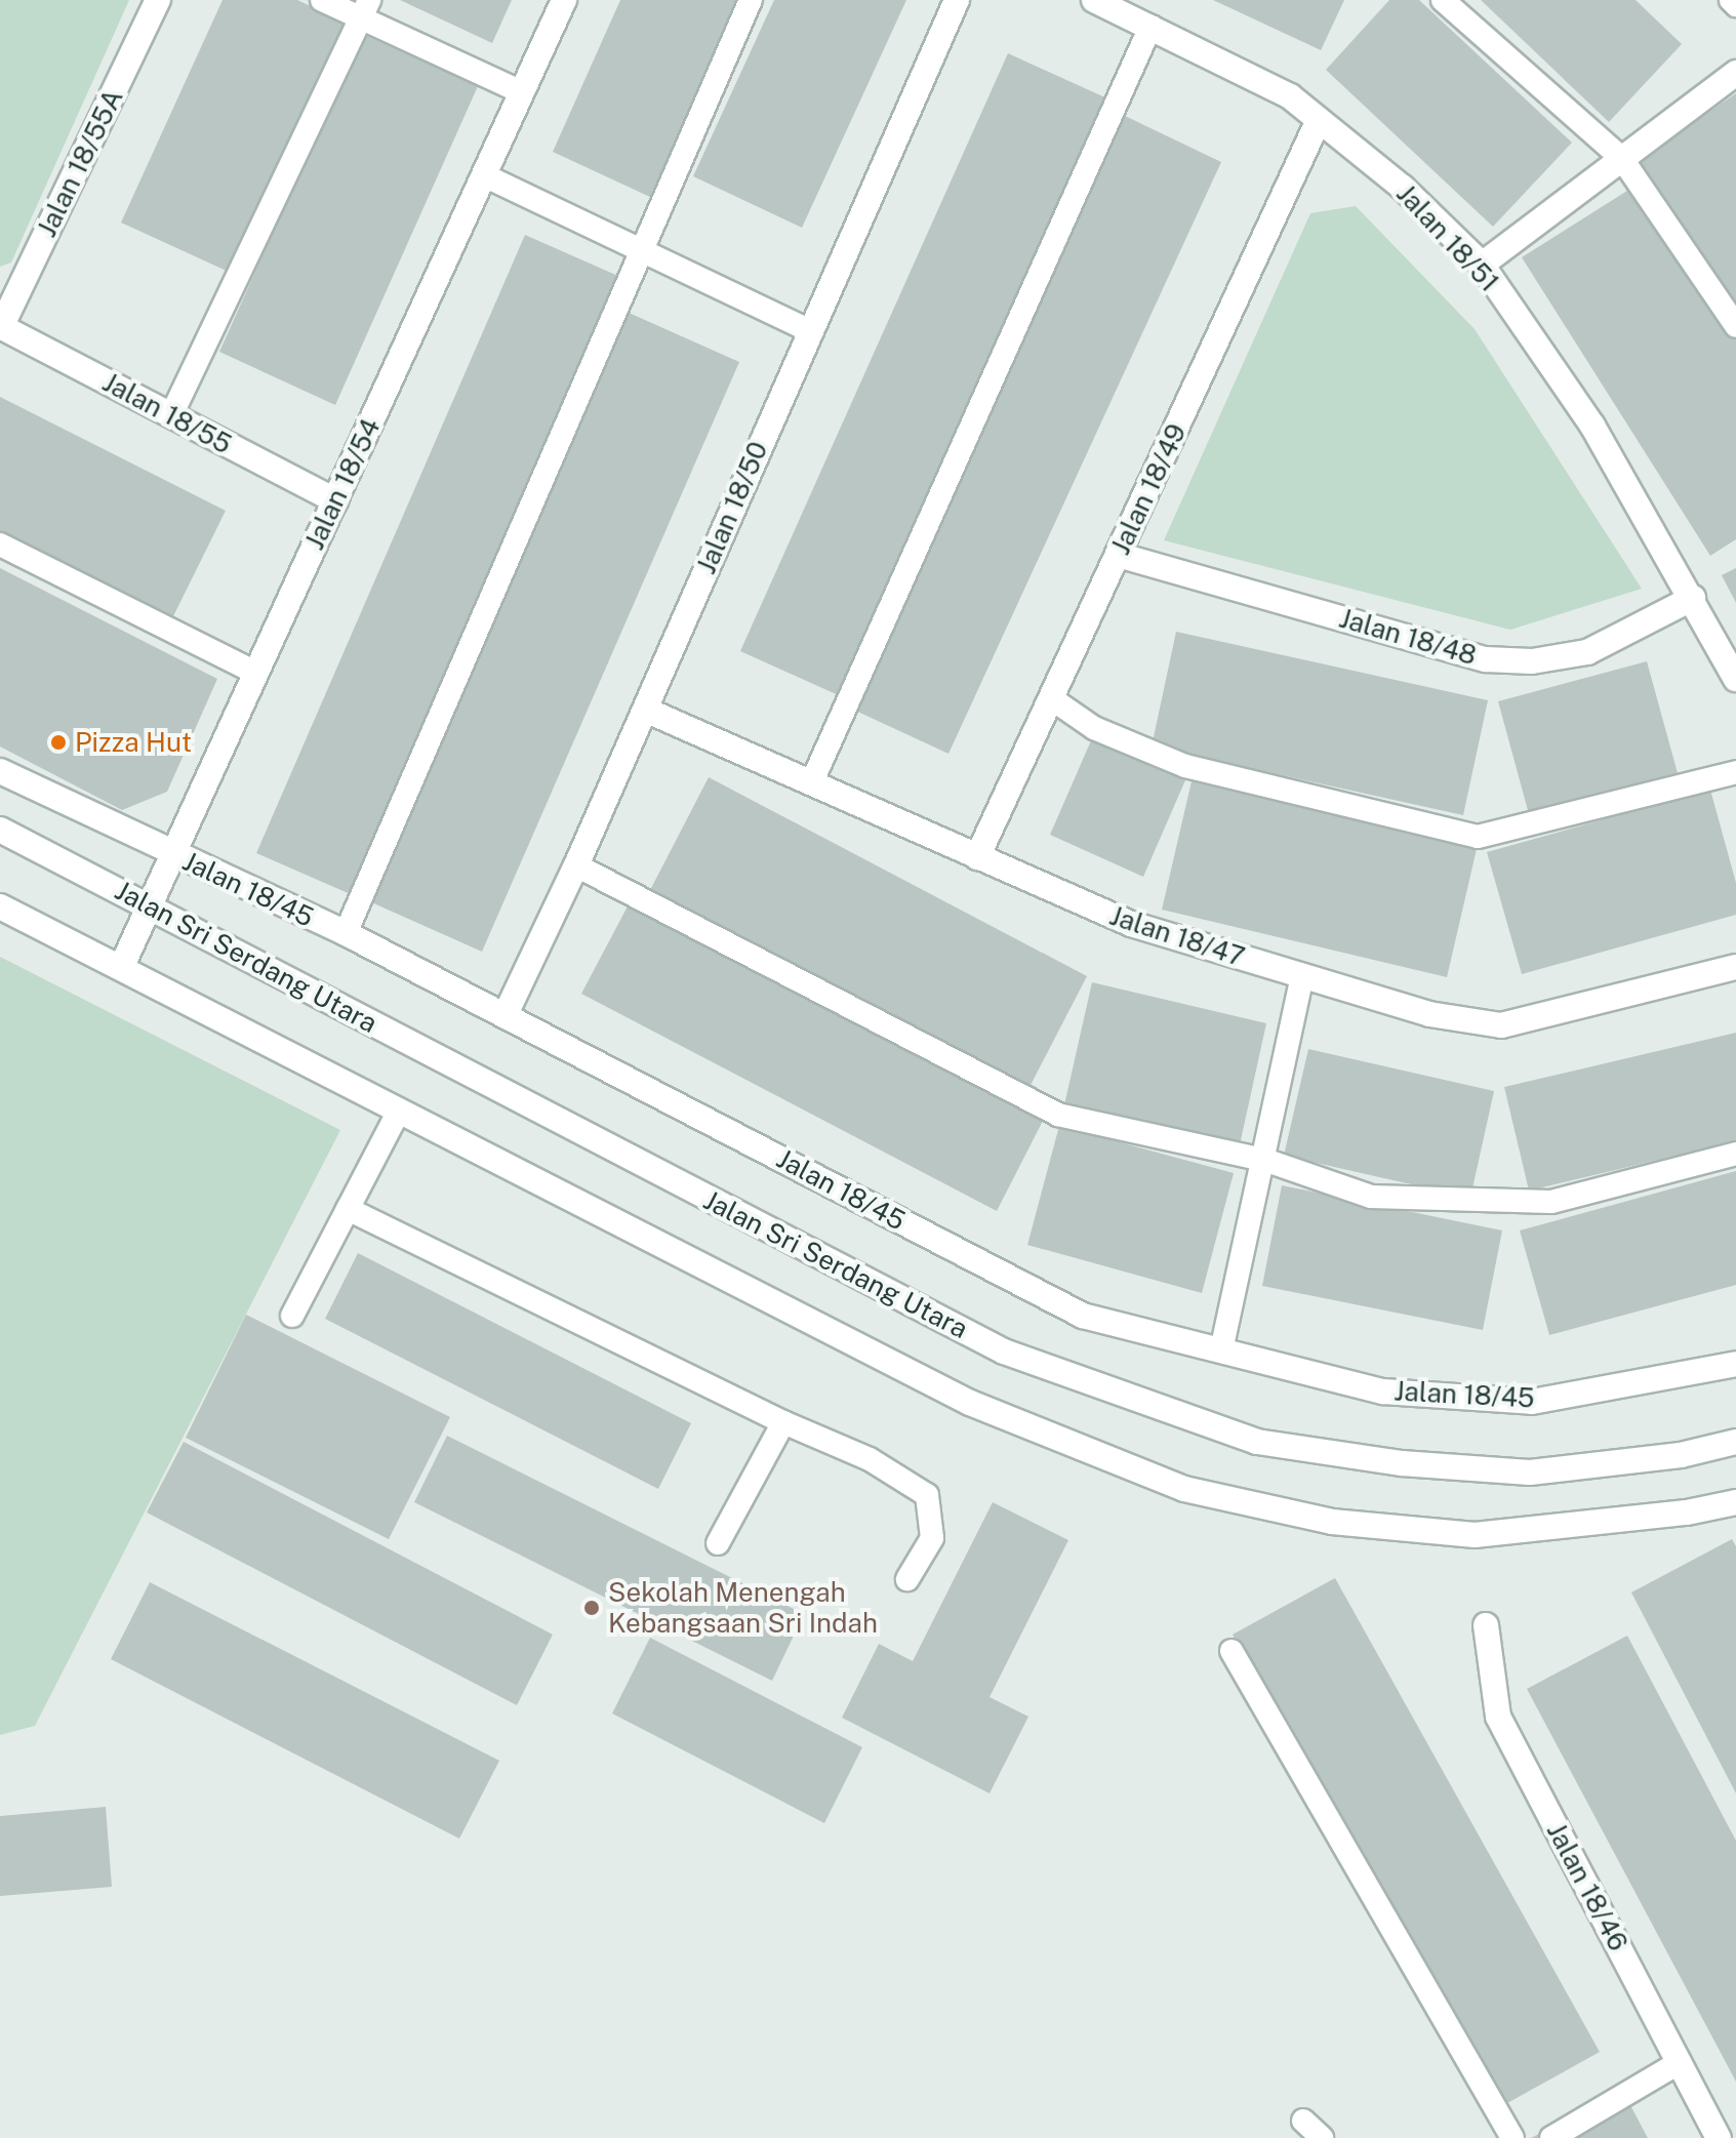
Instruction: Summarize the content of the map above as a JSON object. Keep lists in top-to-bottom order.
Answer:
{
  "streets": {
    "street": [
      "Jalan 18/55A",
      "Jalan 18/51",
      "Jalan 18/55",
      "Jalan 18/54",
      "Jalan 18/49",
      "Jalan 18/50",
      "Jalan 18/48",
      "Jalan 18/45",
      "Jalan 18/47",
      "Jalan Sri Serdang Utara",
      "Jalan 18/46"
    ]
  },
  "crossings": [
    ["Jalan 18/55A", "Jalan 18/55"],
    ["Jalan 18/51", "Jalan 18/49"],
    ["Jalan 18/51", "Jalan 18/48"],
    ["Jalan 18/55", "Jalan 18/54"],
    ["Jalan 18/54", "Jalan 18/45"],
    ["Jalan 18/54", "Jalan Sri Serdang Utara"],
    ["Jalan 18/49", "Jalan 18/48"],
    ["Jalan 18/49", "Jalan 18/47"],
    ["Jalan 18/50", "Jalan 18/45"],
    ["Jalan 18/50", "Jalan 18/47"]
  ],
  "places": ["Pizza Hut", "Sekolah Menengah Kebangsaan Sri Indah"]
}
